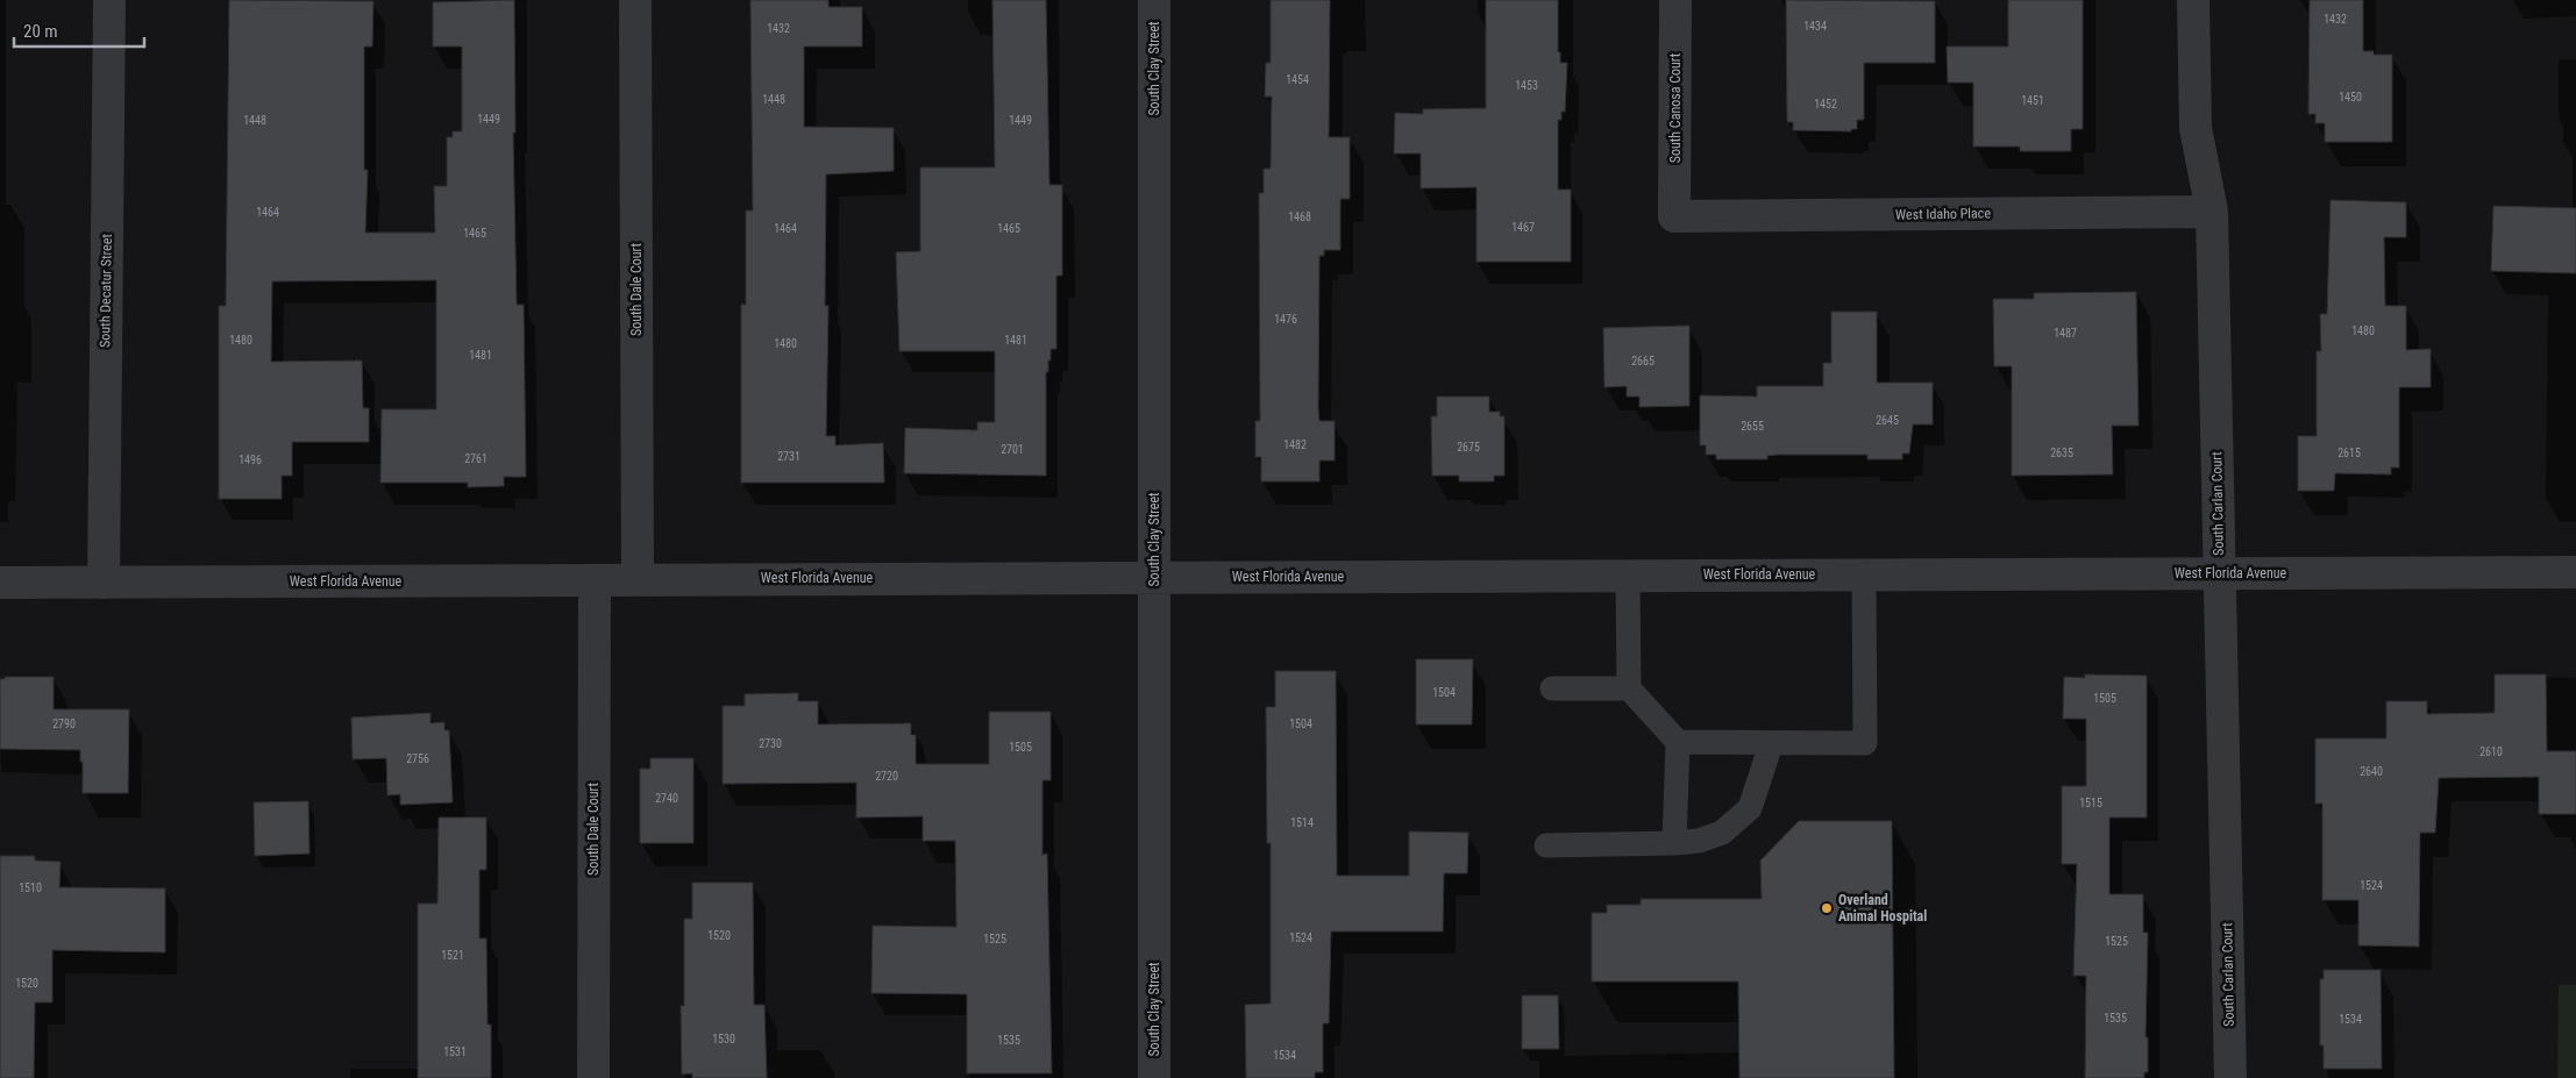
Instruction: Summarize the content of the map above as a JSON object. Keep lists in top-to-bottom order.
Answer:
{
  "streets": {
    "street": [
      "South Clay Street",
      "South Canosa Court",
      "West Idaho Place",
      "South Dale Court",
      "South Decatur Street",
      "South Carlan Court",
      "West Florida Avenue"
    ]
  },
  "crossings": [
    ["South Clay Street", "West Florida Avenue"],
    ["South Canosa Court", "West Idaho Place"],
    ["West Idaho Place", "South Carlan Court"],
    ["South Dale Court", "West Florida Avenue"],
    ["South Decatur Street", "West Florida Avenue"],
    ["South Carlan Court", "West Florida Avenue"]
  ],
  "places": ["Overland Animal Hospital"],
  "house_numbers": [
    "1432",
    "1434",
    "1432",
    "1454",
    "1453",
    "1450",
    "1448",
    "1451",
    "1452",
    "1449",
    "1448",
    "1449",
    "1464",
    "1468",
    "1467",
    "1464",
    "1465",
    "1465",
    "1476",
    "1480",
    "1487",
    "1480",
    "1481",
    "1480",
    "1481",
    "2665",
    "2645",
    "2655",
    "1482",
    "2675",
    "2701",
    "2635",
    "2615",
    "2731",
    "2761",
    "1496",
    "1504",
    "1505",
    "2790",
    "1504",
    "2730",
    "1505",
    "2610",
    "2756",
    "2640",
    "2720",
    "2740",
    "1515",
    "1514",
    "1524",
    "1510",
    "1520",
    "1524",
    "1525",
    "1525",
    "1521",
    "1520",
    "1535",
    "1534",
    "1530",
    "1535",
    "1531",
    "1534"
  ],
  "scale_bar": "20 m"
}
